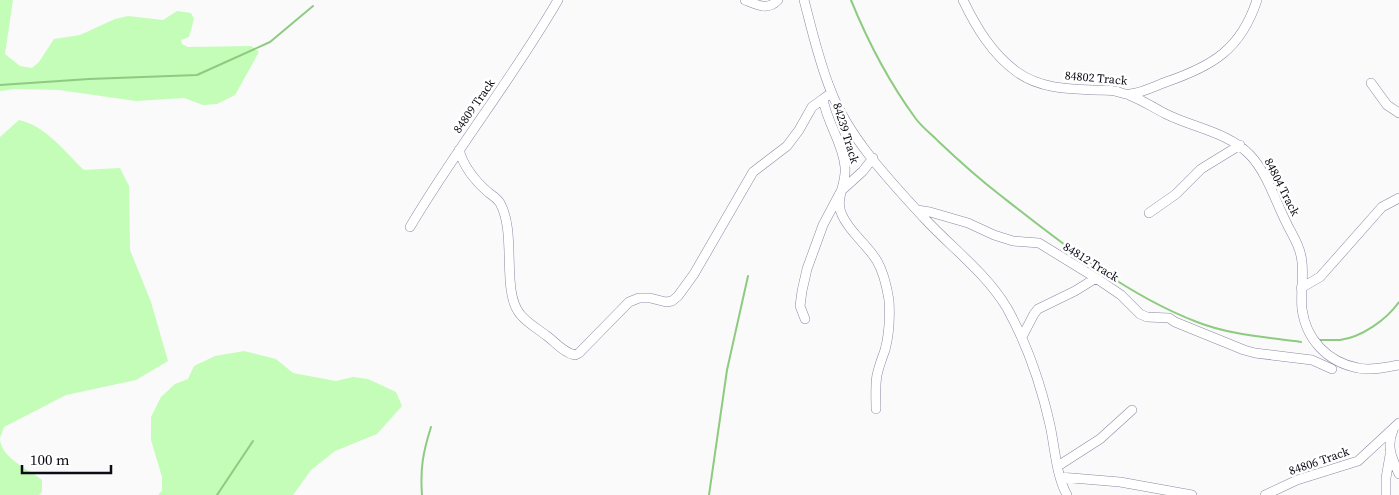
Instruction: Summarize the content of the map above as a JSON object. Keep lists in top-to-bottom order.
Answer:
{
  "streets": {
    "street": [
      "84802 Track",
      "84809 Track",
      "84239 Track",
      "84804 Track",
      "84812 Track",
      "84806 Track"
    ]
  },
  "crossings": [
    ["84802 Track", "84804 Track"]
  ],
  "scale_bar": "100 m"
}
